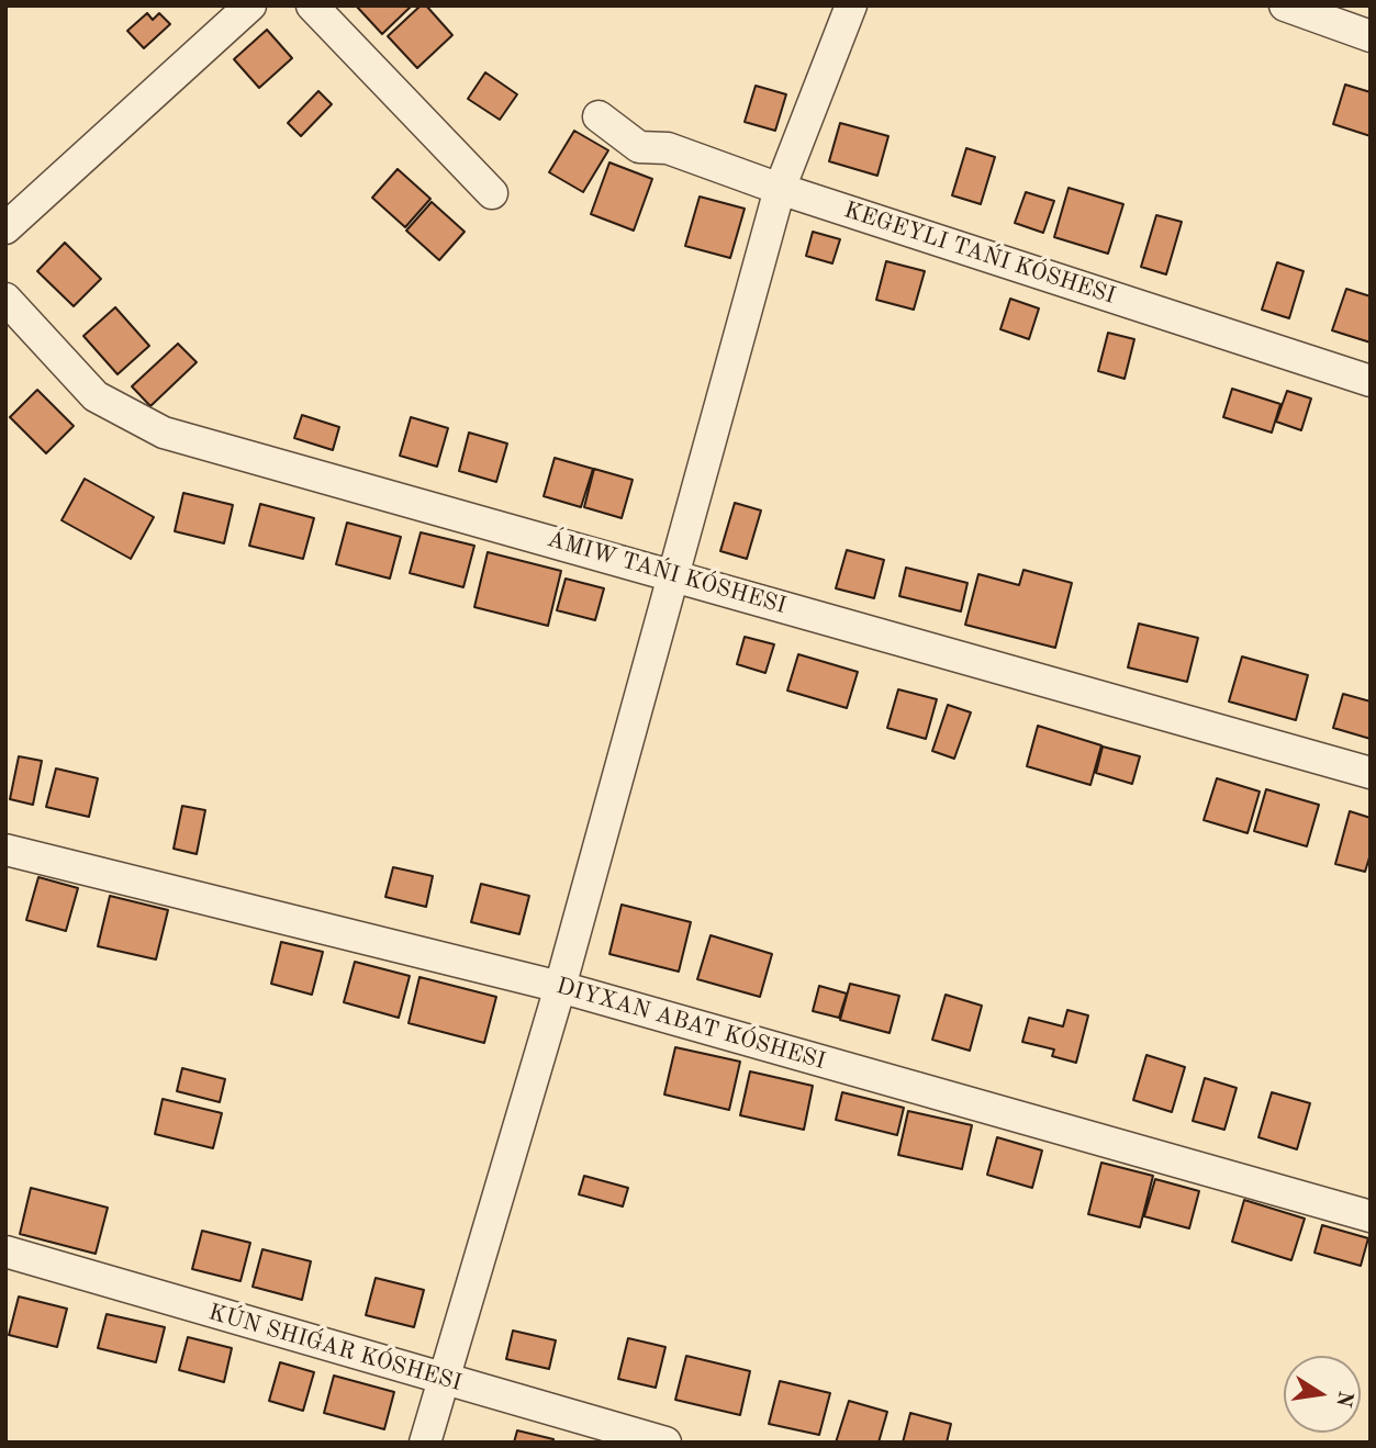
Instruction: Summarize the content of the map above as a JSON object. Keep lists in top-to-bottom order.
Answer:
{
  "streets": {
    "street": ["DIYXAN ABAT KÓSHESI"]
  },
  "north": "right"
}
